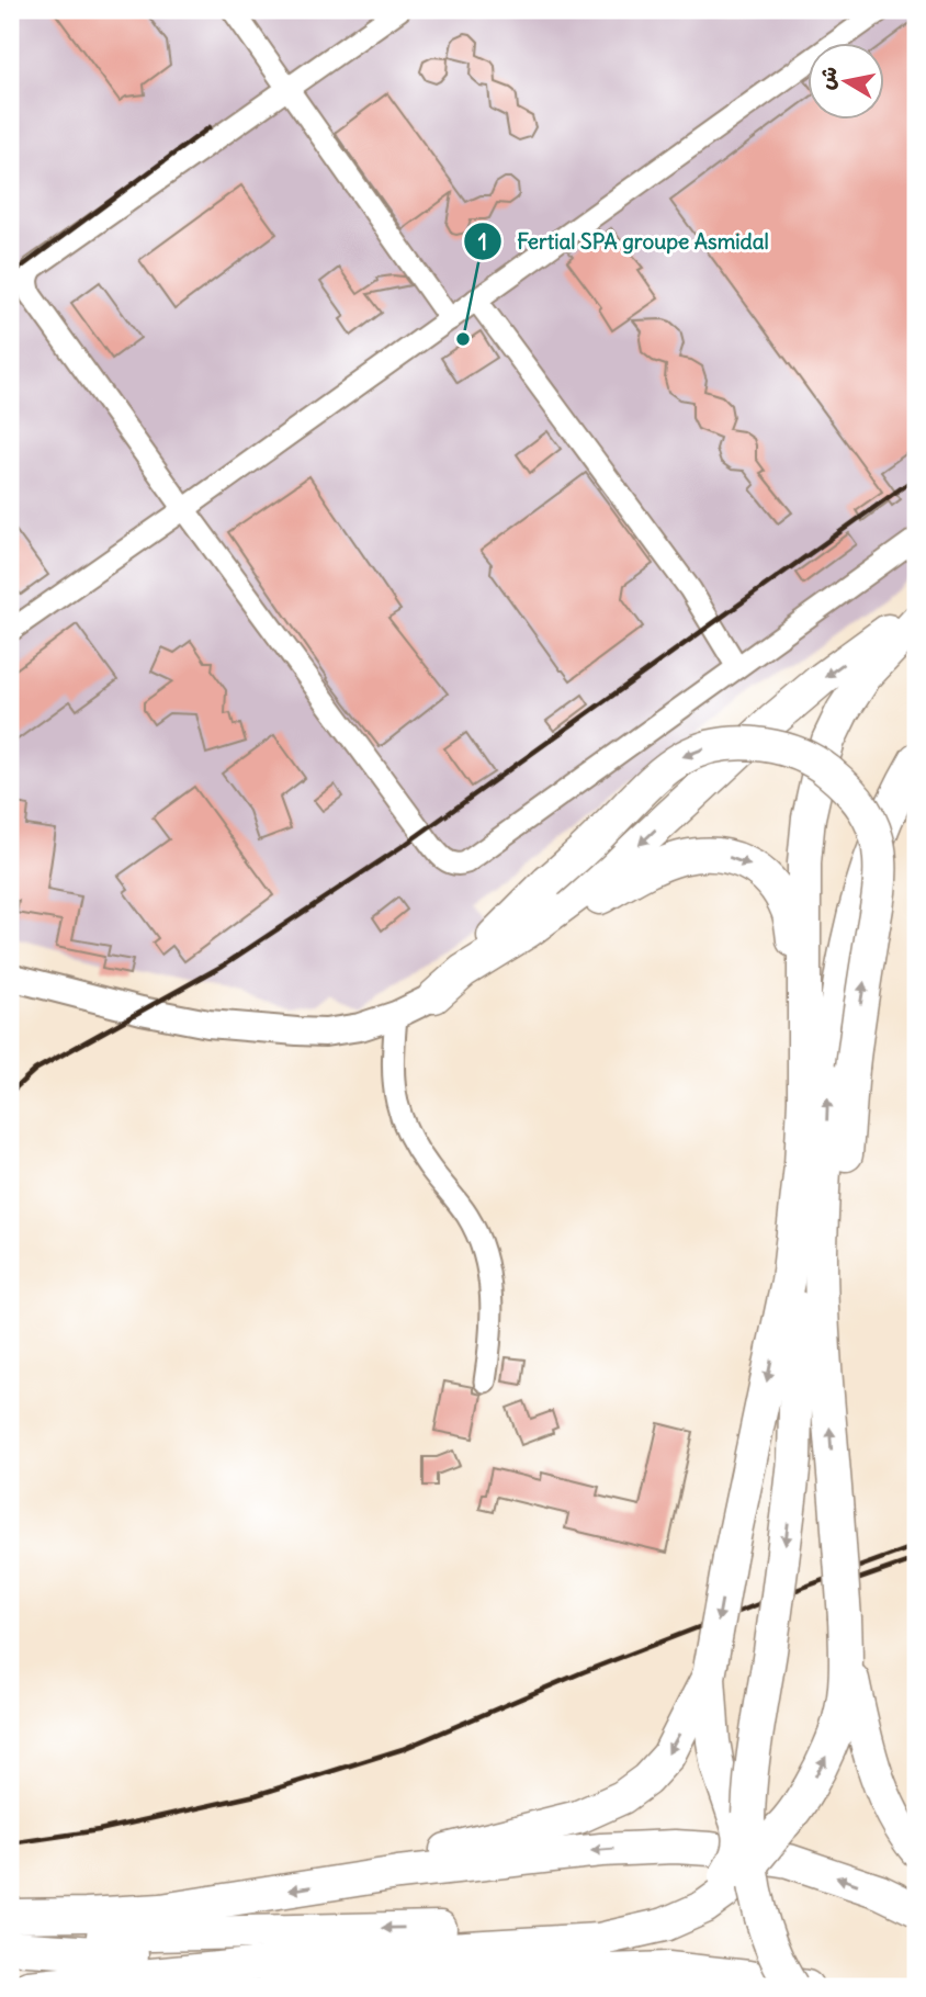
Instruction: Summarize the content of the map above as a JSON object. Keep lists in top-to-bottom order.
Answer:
{
  "places": ["Fertial SPA groupe Asmidal"],
  "north": "left"
}
